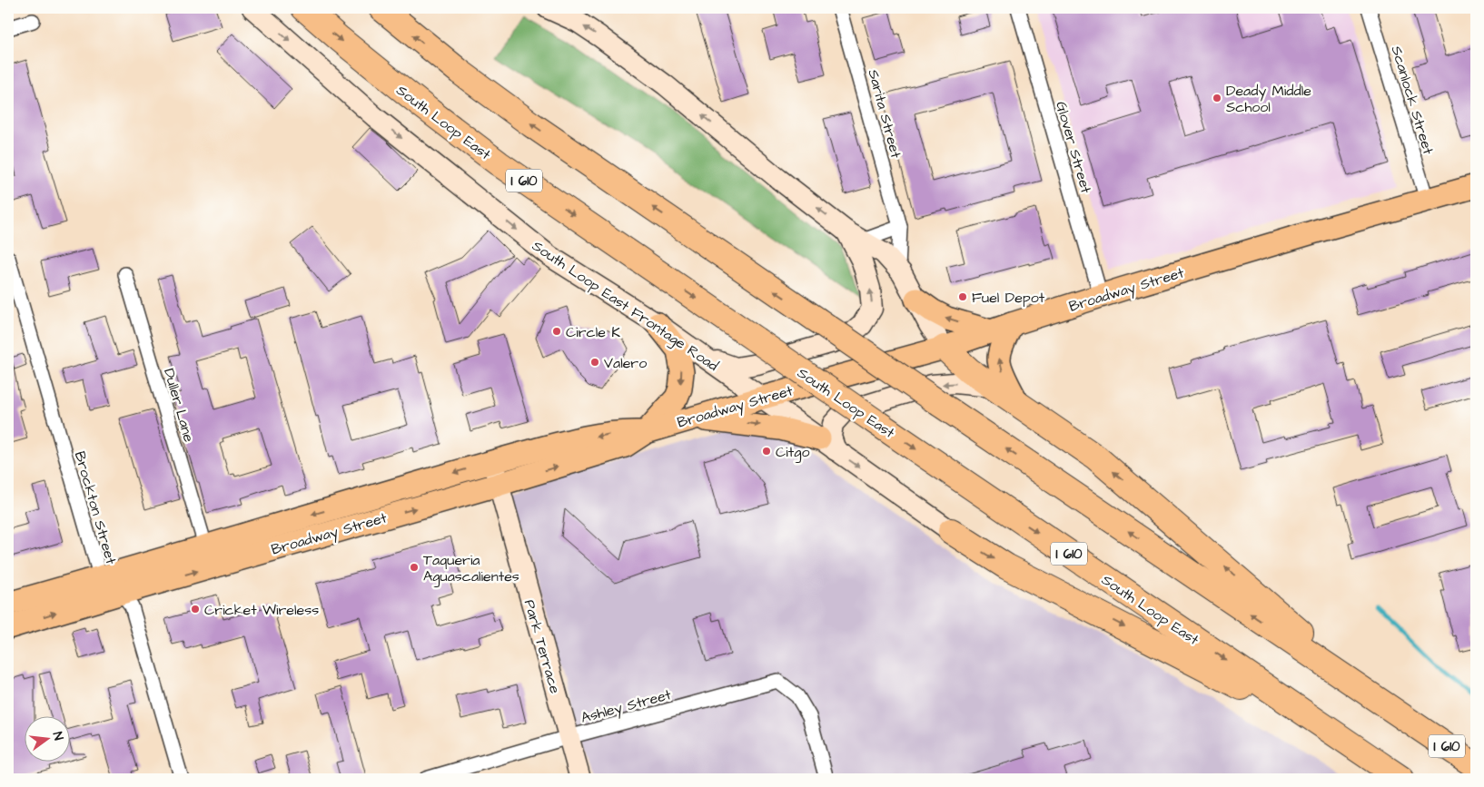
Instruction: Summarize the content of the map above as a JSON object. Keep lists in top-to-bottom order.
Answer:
{
  "streets": {
    "highway": ["South Loop East", "I 610"],
    "main road": ["Broadway Street", "South Loop East Frontage Road", "Park Terrace"],
    "street": [
      "Scanlock Street",
      "Sarita Street",
      "Glover Street",
      "Duller Lane",
      "Brockton Street",
      "Ashley Street"
    ]
  },
  "crossings": [
    ["Scanlock Street", "Broadway Street"],
    ["Glover Street", "Broadway Street"],
    ["Broadway Street", "South Loop East Frontage Road"],
    ["Broadway Street", "Duller Lane"],
    ["Broadway Street", "Brockton Street"],
    ["Broadway Street", "Park Terrace"],
    ["Park Terrace", "Ashley Street"]
  ],
  "one_way": ["South Loop East Frontage Road"],
  "places": [
    "Deady Middle School",
    "Fuel Depot",
    "Circle K",
    "Valero",
    "Citgo",
    "Taqueria Aguascalientes",
    "Cricket Wireless"
  ],
  "north": "right"
}
